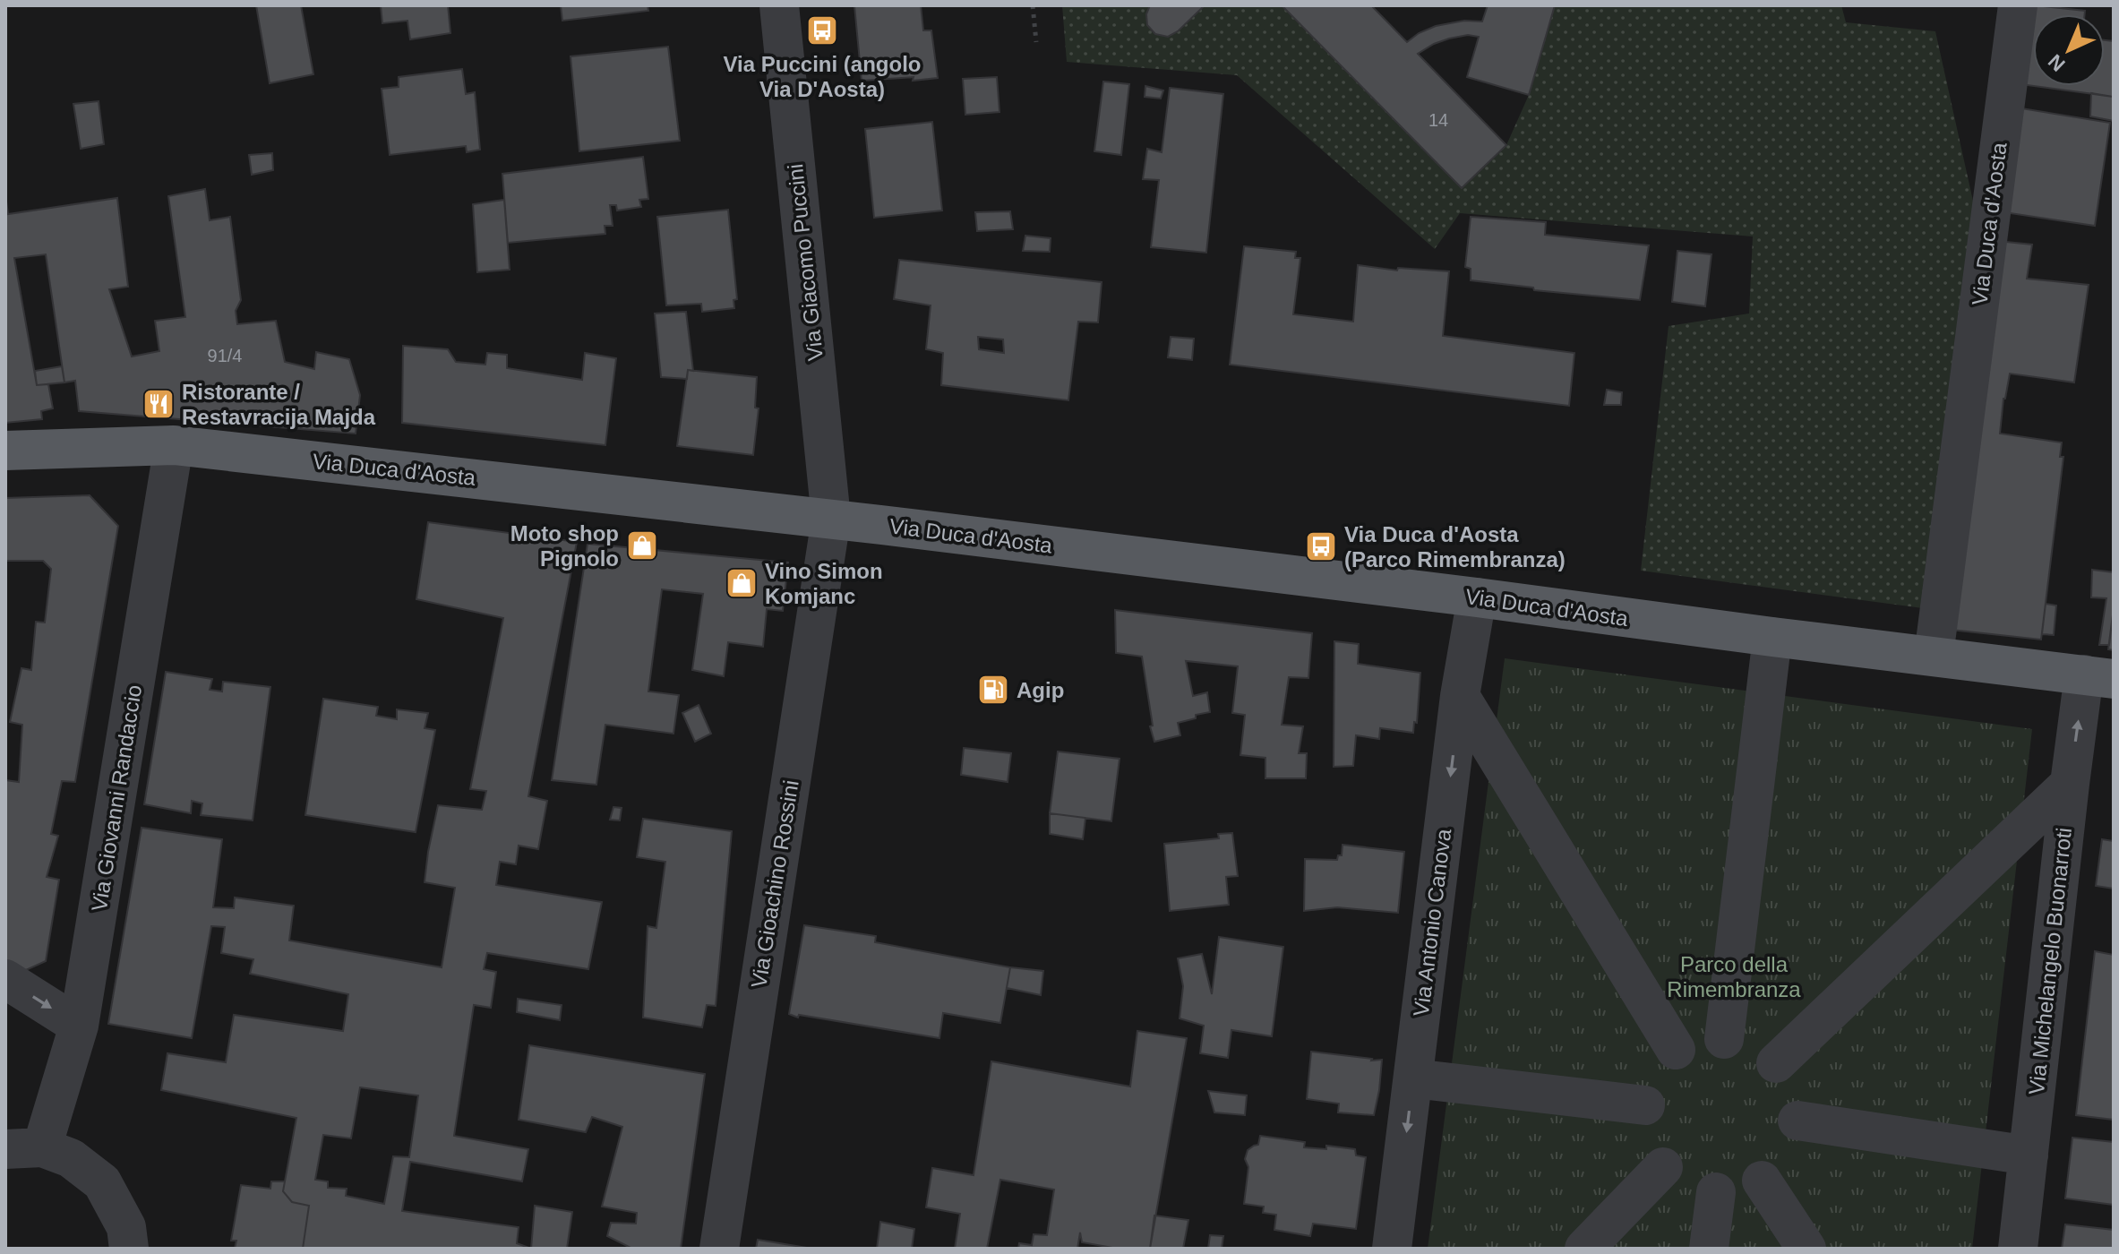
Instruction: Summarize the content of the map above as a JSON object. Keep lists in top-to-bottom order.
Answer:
{
  "streets": {
    "main road": ["Via Duca d'Aosta"],
    "street": [
      "Via Giacomo Puccini",
      "Via Giovanni Randaccio",
      "Via Gioachino Rossini",
      "Via Antonio Canova",
      "Via Michelangelo Buonarroti"
    ]
  },
  "crossings": [
    ["Via Duca d'Aosta", "Via Giacomo Puccini"],
    ["Via Duca d'Aosta", "Via Giovanni Randaccio"],
    ["Via Duca d'Aosta", "Via Gioachino Rossini"],
    ["Via Duca d'Aosta", "Via Antonio Canova"],
    ["Via Duca d'Aosta", "Via Michelangelo Buonarroti"],
    ["Via Giacomo Puccini", "Via Gioachino Rossini"]
  ],
  "parks": ["Parco della Rimembranza"],
  "places": {
    "bus stop": ["Via Puccini (angolo Via D'Aosta)", "Via Duca d'Aosta (Parco Rimembranza)"],
    "restaurant": ["Ristorante / Restavracija Majda"],
    "shop": ["Moto shop Pignolo", "Vino Simon Komjanc"],
    "fuel station": ["Agip"]
  },
  "house_numbers": ["14", "91/4"],
  "north": "bottom left"
}
